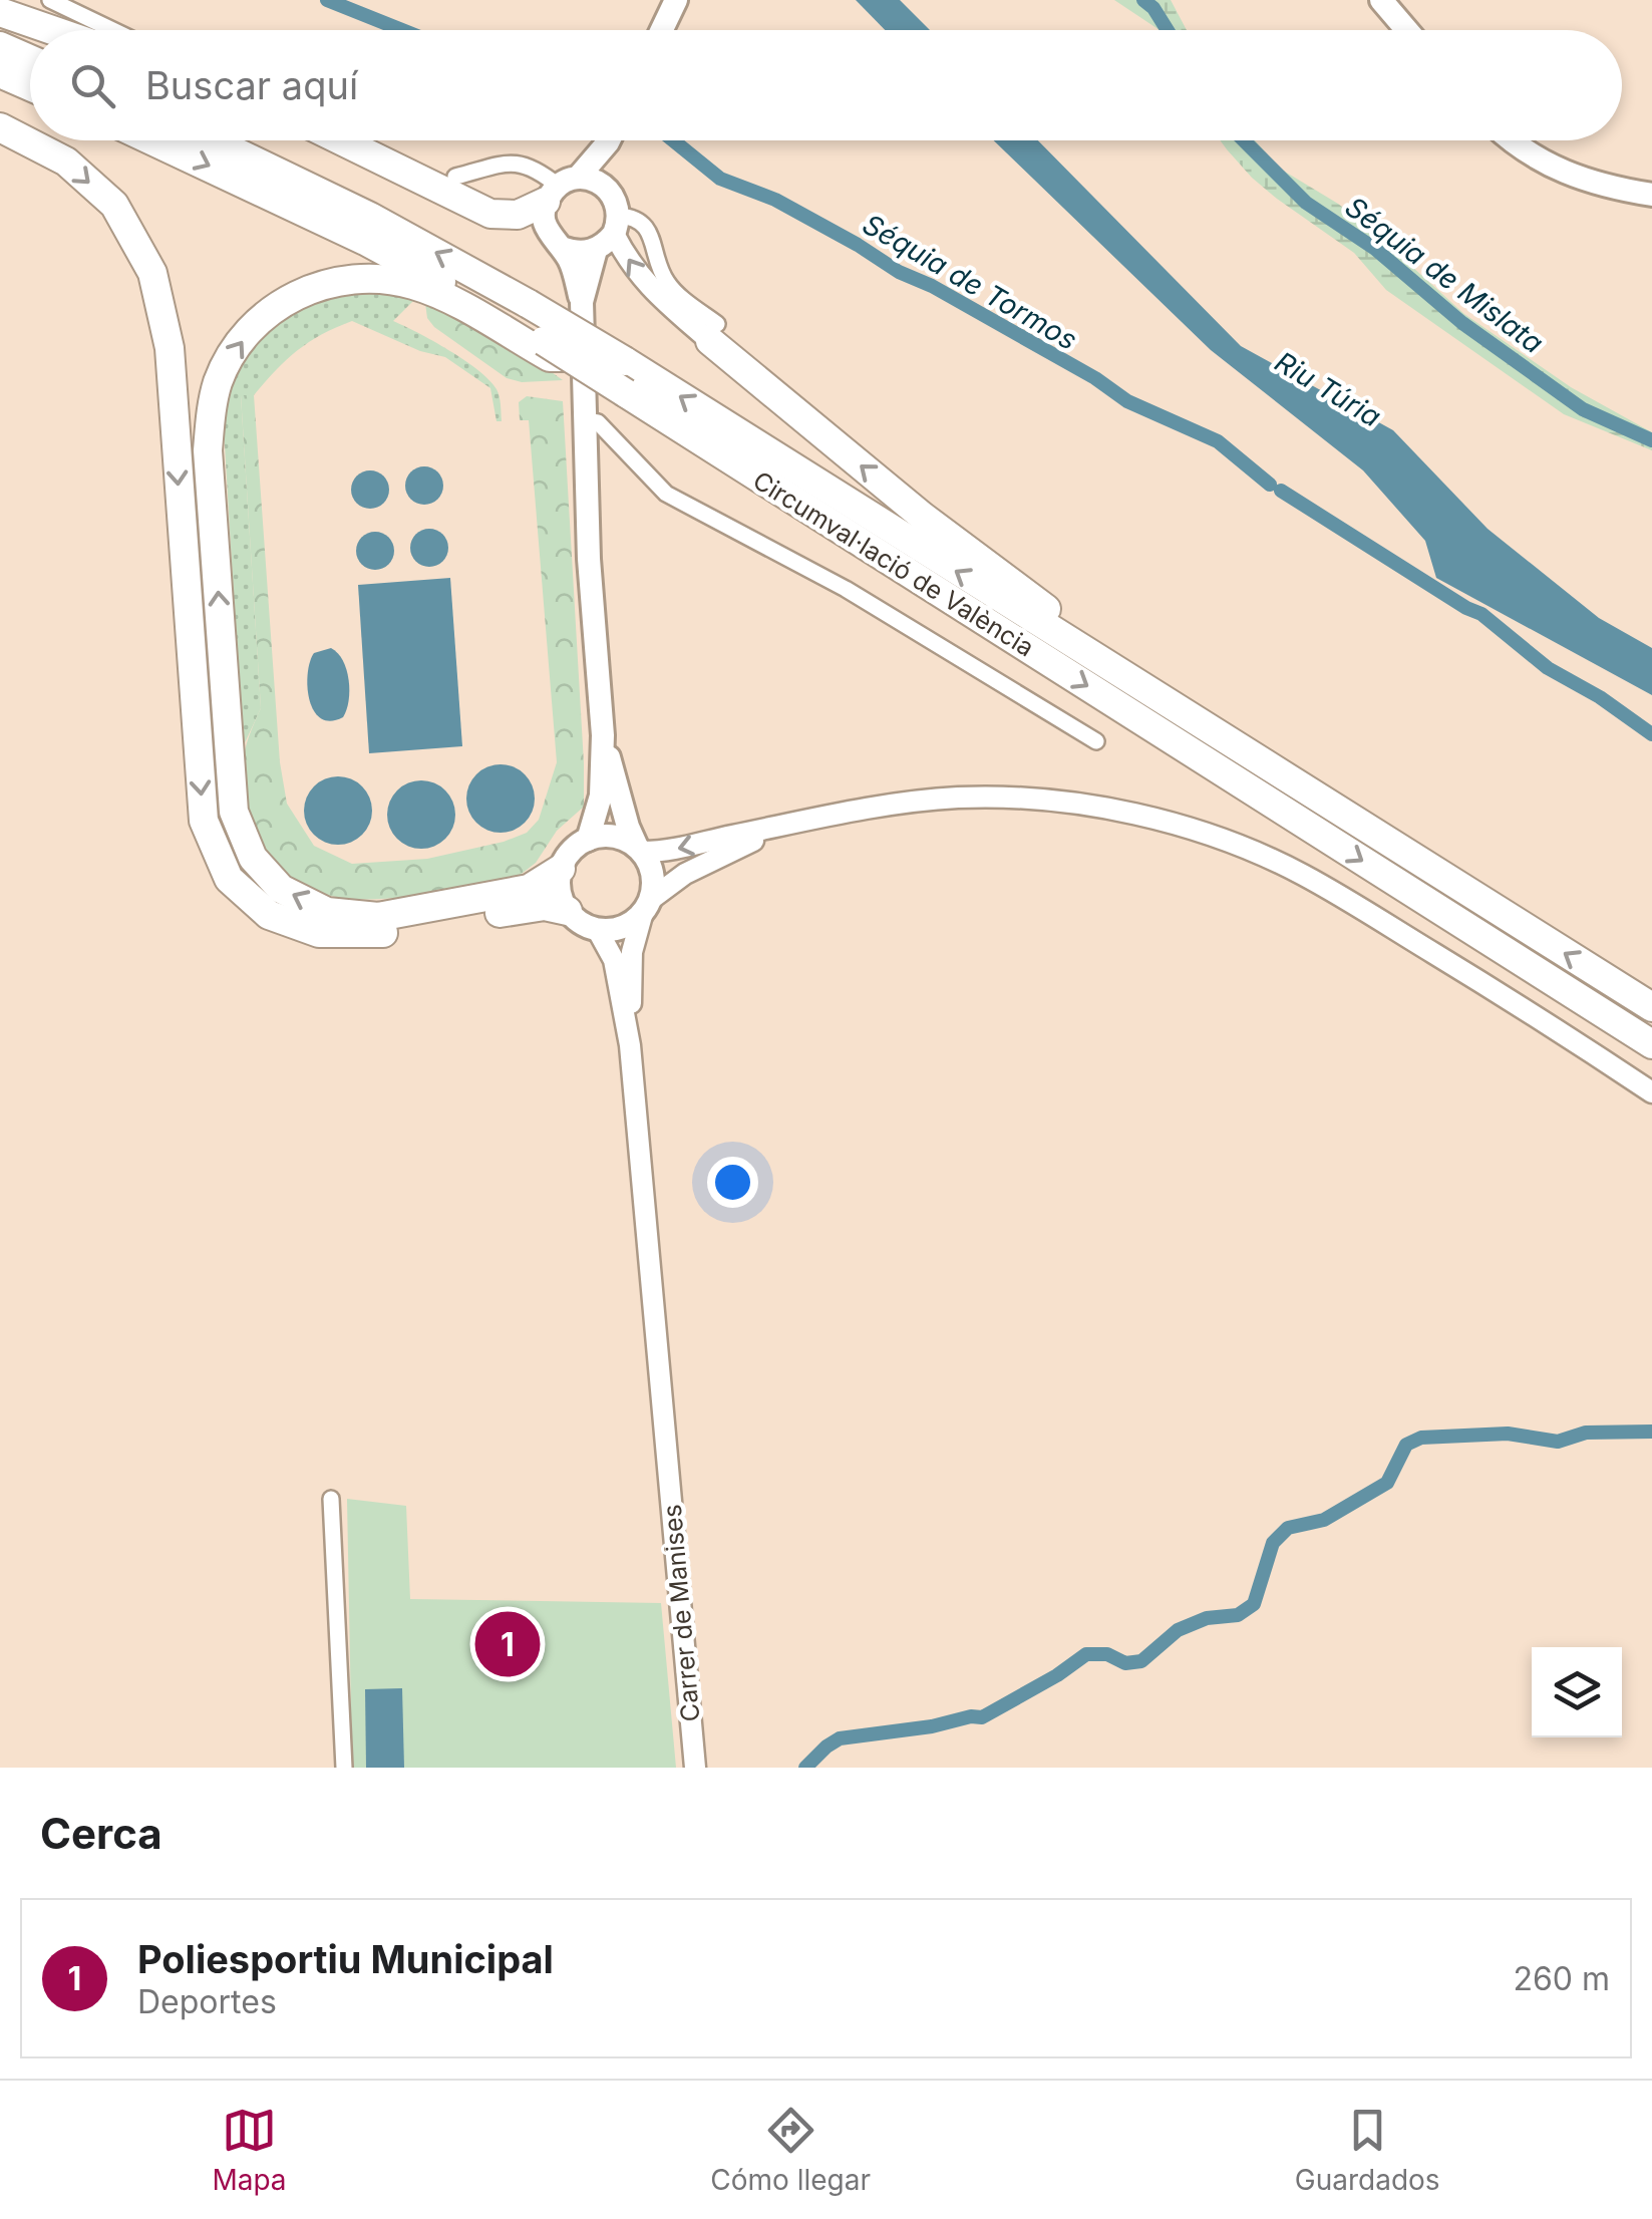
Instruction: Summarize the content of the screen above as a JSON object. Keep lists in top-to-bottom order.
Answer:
{
  "streets": {
    "highway": ["Circumval·lació de València"],
    "street": ["Carrer de Manises"]
  },
  "water": ["Séquia de Mislata", "Séquia de Tormos", "Riu Túria"],
  "page": {
    "search": "Buscar aquí",
    "pins": "1",
    "heading": "Cerca",
    "list": [
      {
        "mark": "1",
        "name": "Poliesportiu Municipal",
        "note": "Deportes",
        "value": "260 m"
      }
    ],
    "nav": ["Mapa", "Cómo llegar", "Guardados"]
  }
}
